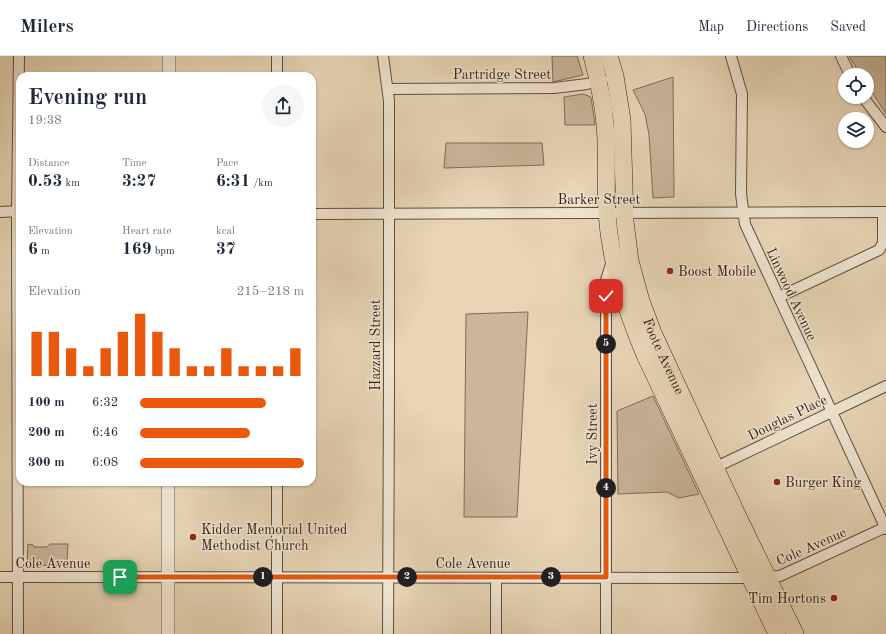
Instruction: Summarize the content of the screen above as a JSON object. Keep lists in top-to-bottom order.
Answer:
{
  "streets": {
    "highway": ["Foote Avenue"],
    "street": [
      "Partridge Street",
      "Barker Street",
      "Linwood Avenue",
      "Hazzard Street",
      "Douglas Place",
      "Ivy Street",
      "Cole Avenue"
    ]
  },
  "crossings": [
    ["Partridge Street", "Hazzard Street"],
    ["Partridge Street", "Foote Avenue"],
    ["Barker Street", "Linwood Avenue"],
    ["Barker Street", "Hazzard Street"],
    ["Barker Street", "Foote Avenue"],
    ["Linwood Avenue", "Douglas Place"],
    ["Linwood Avenue", "Cole Avenue"],
    ["Hazzard Street", "Cole Avenue"],
    ["Foote Avenue", "Douglas Place"],
    ["Foote Avenue", "Ivy Street"],
    ["Foote Avenue", "Cole Avenue"],
    ["Ivy Street", "Cole Avenue"]
  ],
  "places": [
    "Boost Mobile",
    "Burger King",
    "Kidder Memorial United Methodist Church",
    "Tim Hortons"
  ],
  "page": {
    "header": "Milers",
    "nav": ["Map", "Directions", "Saved"],
    "heading": ["Evening run", "19:38"],
    "stats": [
      ["Distance", "0.53 km"],
      ["Time", "3:27"],
      ["Pace", "6:31 /km"],
      ["Elevation", "6 m"],
      ["Heart rate", "169 bpm"],
      ["kcal", "37"]
    ],
    "chart": ["Elevation", "215–218 m"],
    "pins": [
      "5",
      "4",
      "1",
      "2",
      "3"
    ],
    "list": [
      {
        "name": "100 m",
        "note": "6:32"
      },
      {
        "name": "200 m",
        "note": "6:46"
      },
      {
        "name": "300 m",
        "note": "6:08"
      }
    ]
  }
}
